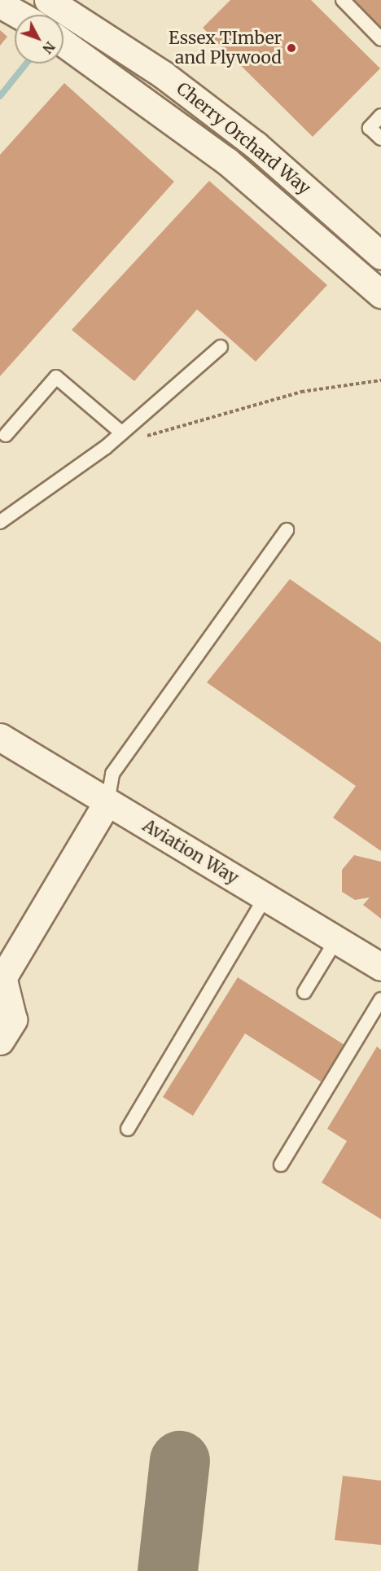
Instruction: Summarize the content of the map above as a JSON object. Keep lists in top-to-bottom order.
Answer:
{
  "streets": {
    "main road": ["Cherry Orchard Way", "Aviation Way"]
  },
  "places": ["Essex TImber and Plywood"],
  "north": "bottom right"
}
